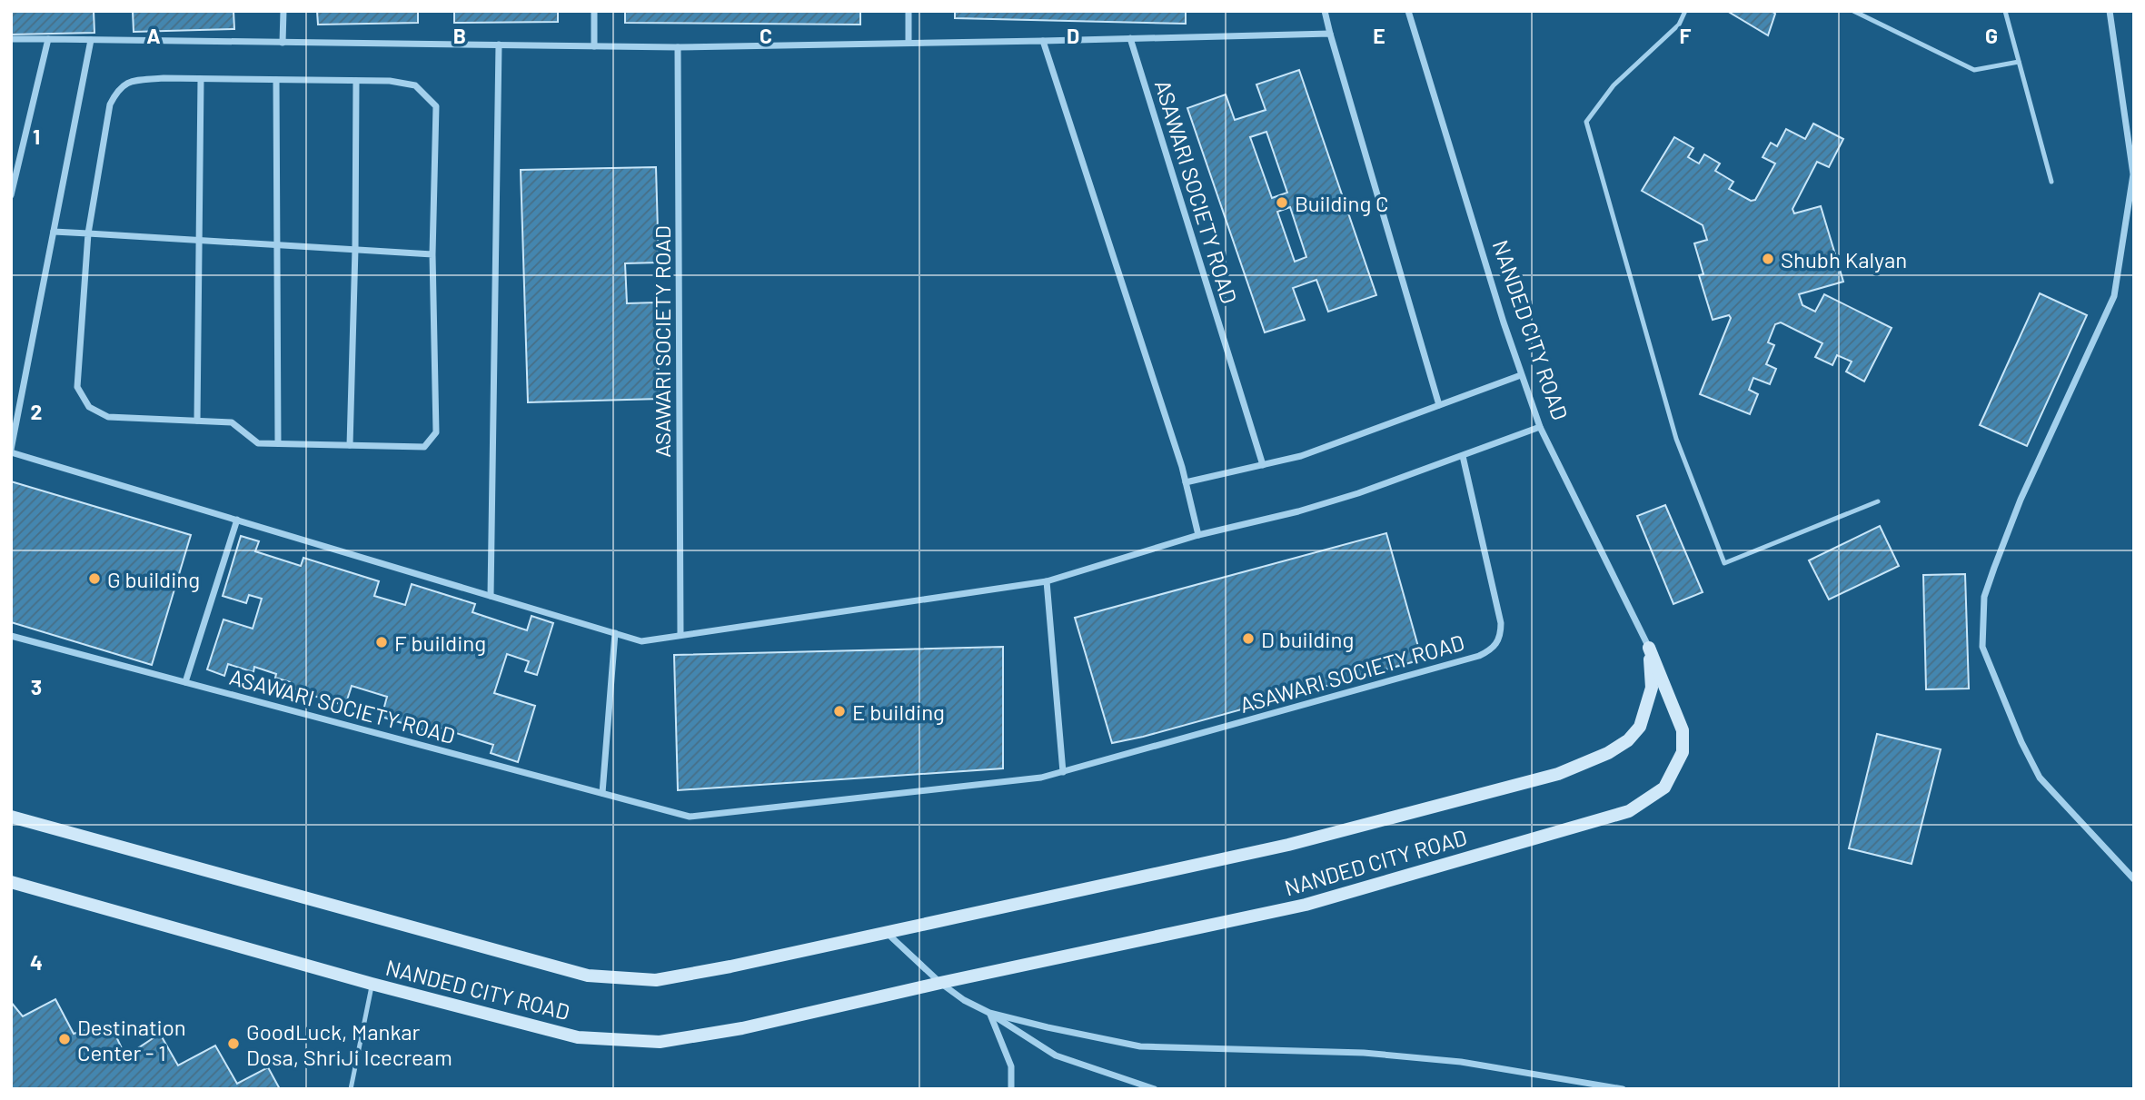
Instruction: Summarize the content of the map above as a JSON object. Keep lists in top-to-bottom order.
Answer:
{
  "streets": {
    "street": ["ASAWARI SOCIETY ROAD", "NANDED CITY ROAD"]
  },
  "places": [
    "Building C",
    "Shubh Kalyan",
    "G building",
    "D building",
    "F building",
    "E building",
    "Destination Center - 1",
    "GoodLuck, Mankar Dosa, ShriJi Icecream"
  ],
  "grid": {
    "columns": [
      "A",
      "B",
      "C",
      "D",
      "E",
      "F",
      "G"
    ],
    "rows": [
      "1",
      "2",
      "3",
      "4"
    ]
  }
}
